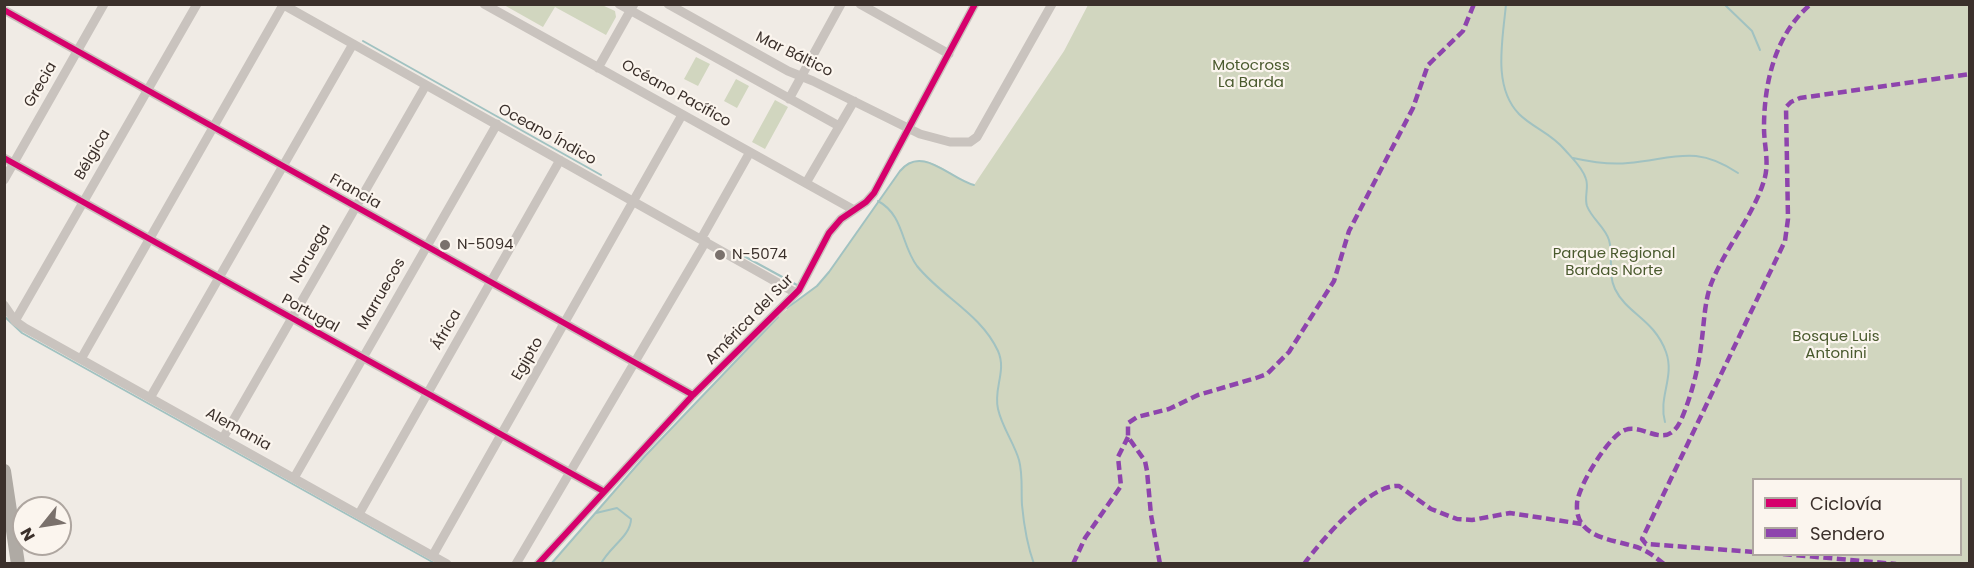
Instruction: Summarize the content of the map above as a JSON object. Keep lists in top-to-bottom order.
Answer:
{
  "streets": {
    "street": [
      "Mar Báltico",
      "Grecia",
      "Océano Pacífico",
      "Oceano Índico",
      "Bélgica",
      "Francia",
      "Noruega",
      "Marruecos",
      "Portugal",
      "América del Sur",
      "África",
      "Egipto",
      "Alemania"
    ]
  },
  "crossings": [
    ["Mar Báltico", "América del Sur"],
    ["Grecia", "Francia"],
    ["Grecia", "Portugal"],
    ["Océano Pacífico", "América del Sur"],
    ["Océano Pacífico", "Egipto"],
    ["Oceano Índico", "Noruega"],
    ["Oceano Índico", "Marruecos"],
    ["Oceano Índico", "América del Sur"],
    ["Oceano Índico", "África"],
    ["Oceano Índico", "Egipto"],
    ["Bélgica", "Francia"],
    ["Bélgica", "Portugal"],
    ["Bélgica", "Alemania"],
    ["Francia", "Noruega"],
    ["Francia", "Marruecos"],
    ["Francia", "América del Sur"],
    ["Francia", "África"],
    ["Francia", "Egipto"],
    ["Noruega", "Portugal"],
    ["Noruega", "Alemania"],
    ["Marruecos", "Portugal"],
    ["Marruecos", "Alemania"],
    ["Portugal", "América del Sur"],
    ["Portugal", "África"],
    ["Portugal", "Egipto"],
    ["África", "Alemania"],
    ["Egipto", "Alemania"]
  ],
  "parks": ["Motocross La Barda", "Parque Regional Bardas Norte", "Bosque Luis Antonini"],
  "places": ["N-5094", "N-5074"],
  "legend": ["Ciclovía", "Sendero"],
  "north": "bottom left"
}
